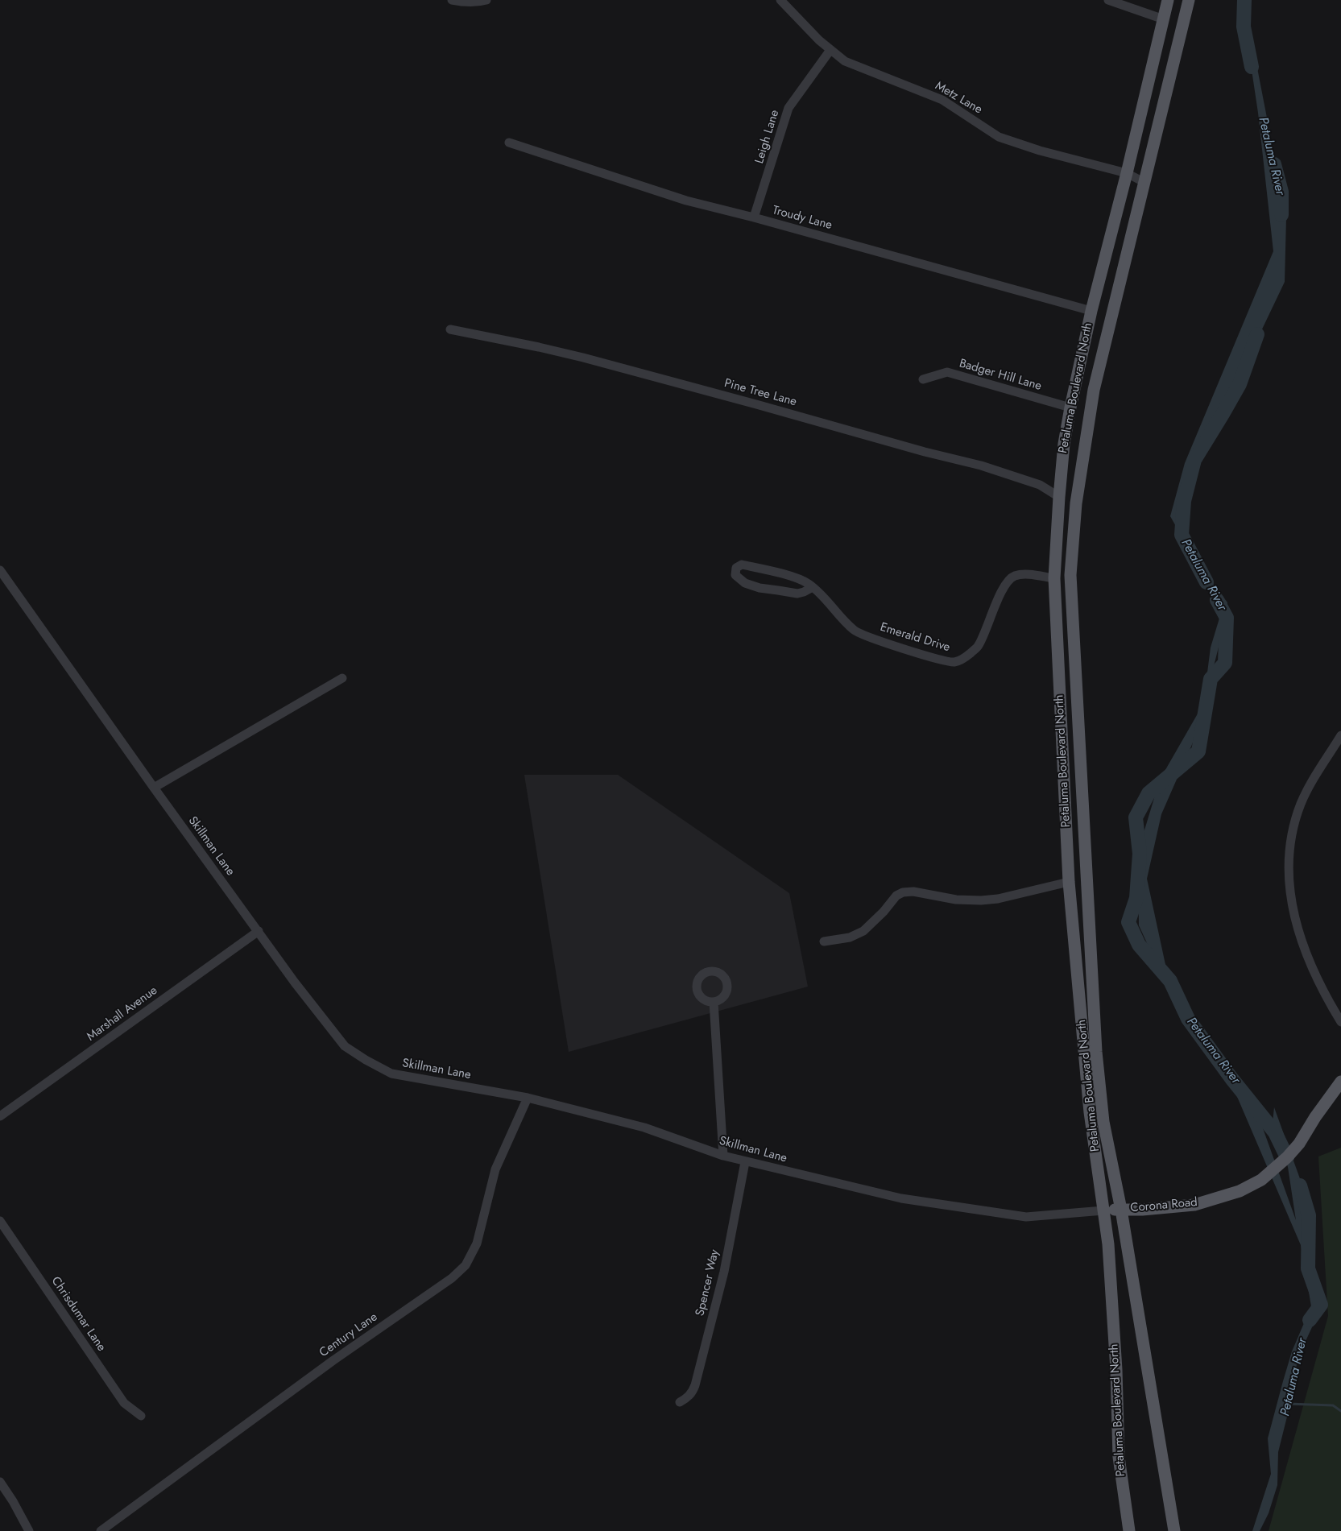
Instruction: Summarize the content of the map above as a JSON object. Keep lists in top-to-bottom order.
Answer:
{
  "streets": {
    "main road": ["Petaluma Boulevard North", "Corona Road"],
    "street": [
      "Metz Lane",
      "Leigh Lane",
      "Troudy Lane",
      "Badger Hill Lane",
      "Pine Tree Lane",
      "Emerald Drive",
      "Skillman Lane",
      "Marshall Avenue",
      "Spencer Way",
      "Chrisdumar Lane",
      "Century Lane"
    ]
  },
  "crossings": [
    ["Metz Lane", "Leigh Lane"],
    ["Metz Lane", "Petaluma Boulevard North"],
    ["Leigh Lane", "Troudy Lane"],
    ["Troudy Lane", "Petaluma Boulevard North"],
    ["Badger Hill Lane", "Petaluma Boulevard North"],
    ["Petaluma Boulevard North", "Pine Tree Lane"],
    ["Petaluma Boulevard North", "Emerald Drive"],
    ["Petaluma Boulevard North", "Skillman Lane"],
    ["Petaluma Boulevard North", "Corona Road"],
    ["Skillman Lane", "Marshall Avenue"],
    ["Skillman Lane", "Corona Road"],
    ["Skillman Lane", "Spencer Way"],
    ["Skillman Lane", "Century Lane"]
  ],
  "water": ["Petaluma River"]
}
